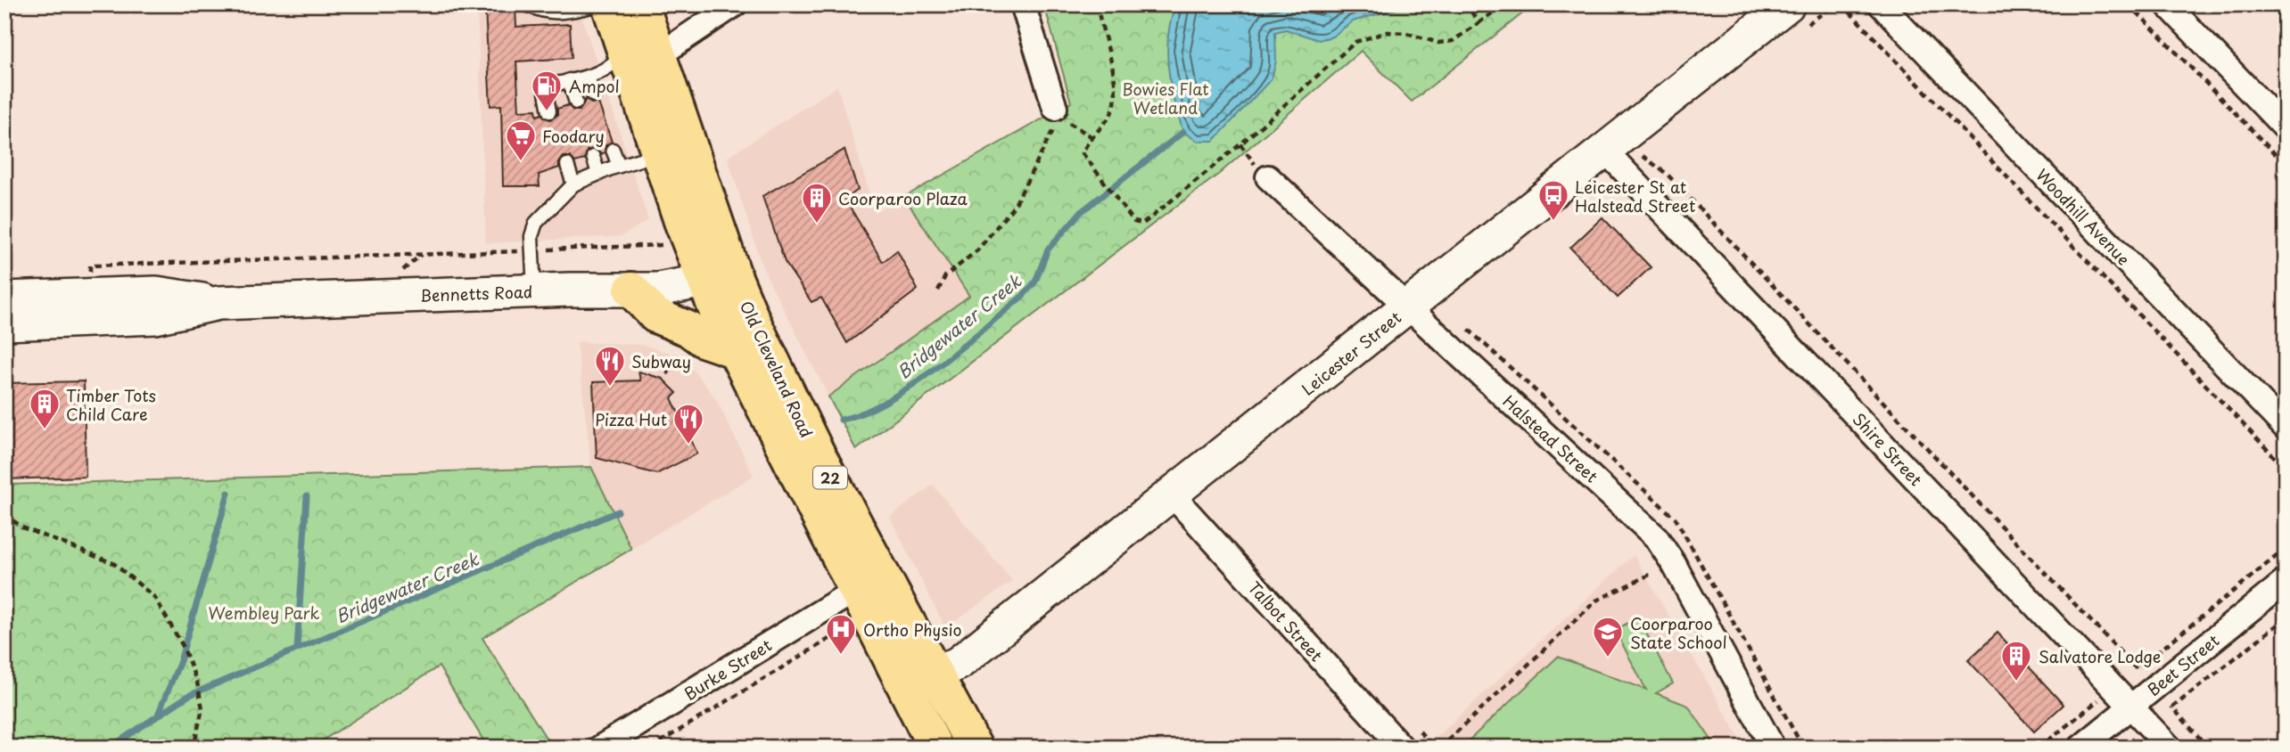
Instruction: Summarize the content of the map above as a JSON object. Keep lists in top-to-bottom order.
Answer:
{
  "streets": {
    "highway": ["Old Cleveland Road", "22"],
    "street": [
      "Woodhill Avenue",
      "Bennetts Road",
      "Leicester Street",
      "Halstead Street",
      "Shire Street",
      "Talbot Street",
      "Beet Street",
      "Burke Street"
    ]
  },
  "crossings": [
    ["Bennetts Road", "Old Cleveland Road"],
    ["Leicester Street", "Old Cleveland Road"],
    ["Leicester Street", "Halstead Street"],
    ["Leicester Street", "Shire Street"],
    ["Leicester Street", "Talbot Street"],
    ["Old Cleveland Road", "Burke Street"],
    ["Shire Street", "Beet Street"]
  ],
  "water": ["Bridgewater Creek"],
  "parks": ["Bowies Flat Wetland", "Wembley Park"],
  "places": {
    "fuel station": ["Ampol"],
    "supermarket": ["Foodary"],
    "bus stop": ["Leicester St at Halstead Street"],
    "building": ["Coorparoo Plaza", "Timber Tots Child Care", "Salvatore Lodge"],
    "restaurant": ["Subway", "Pizza Hut"],
    "hospital": ["Ortho Physio"],
    "school or university": ["Coorparoo State School"]
  }
}
